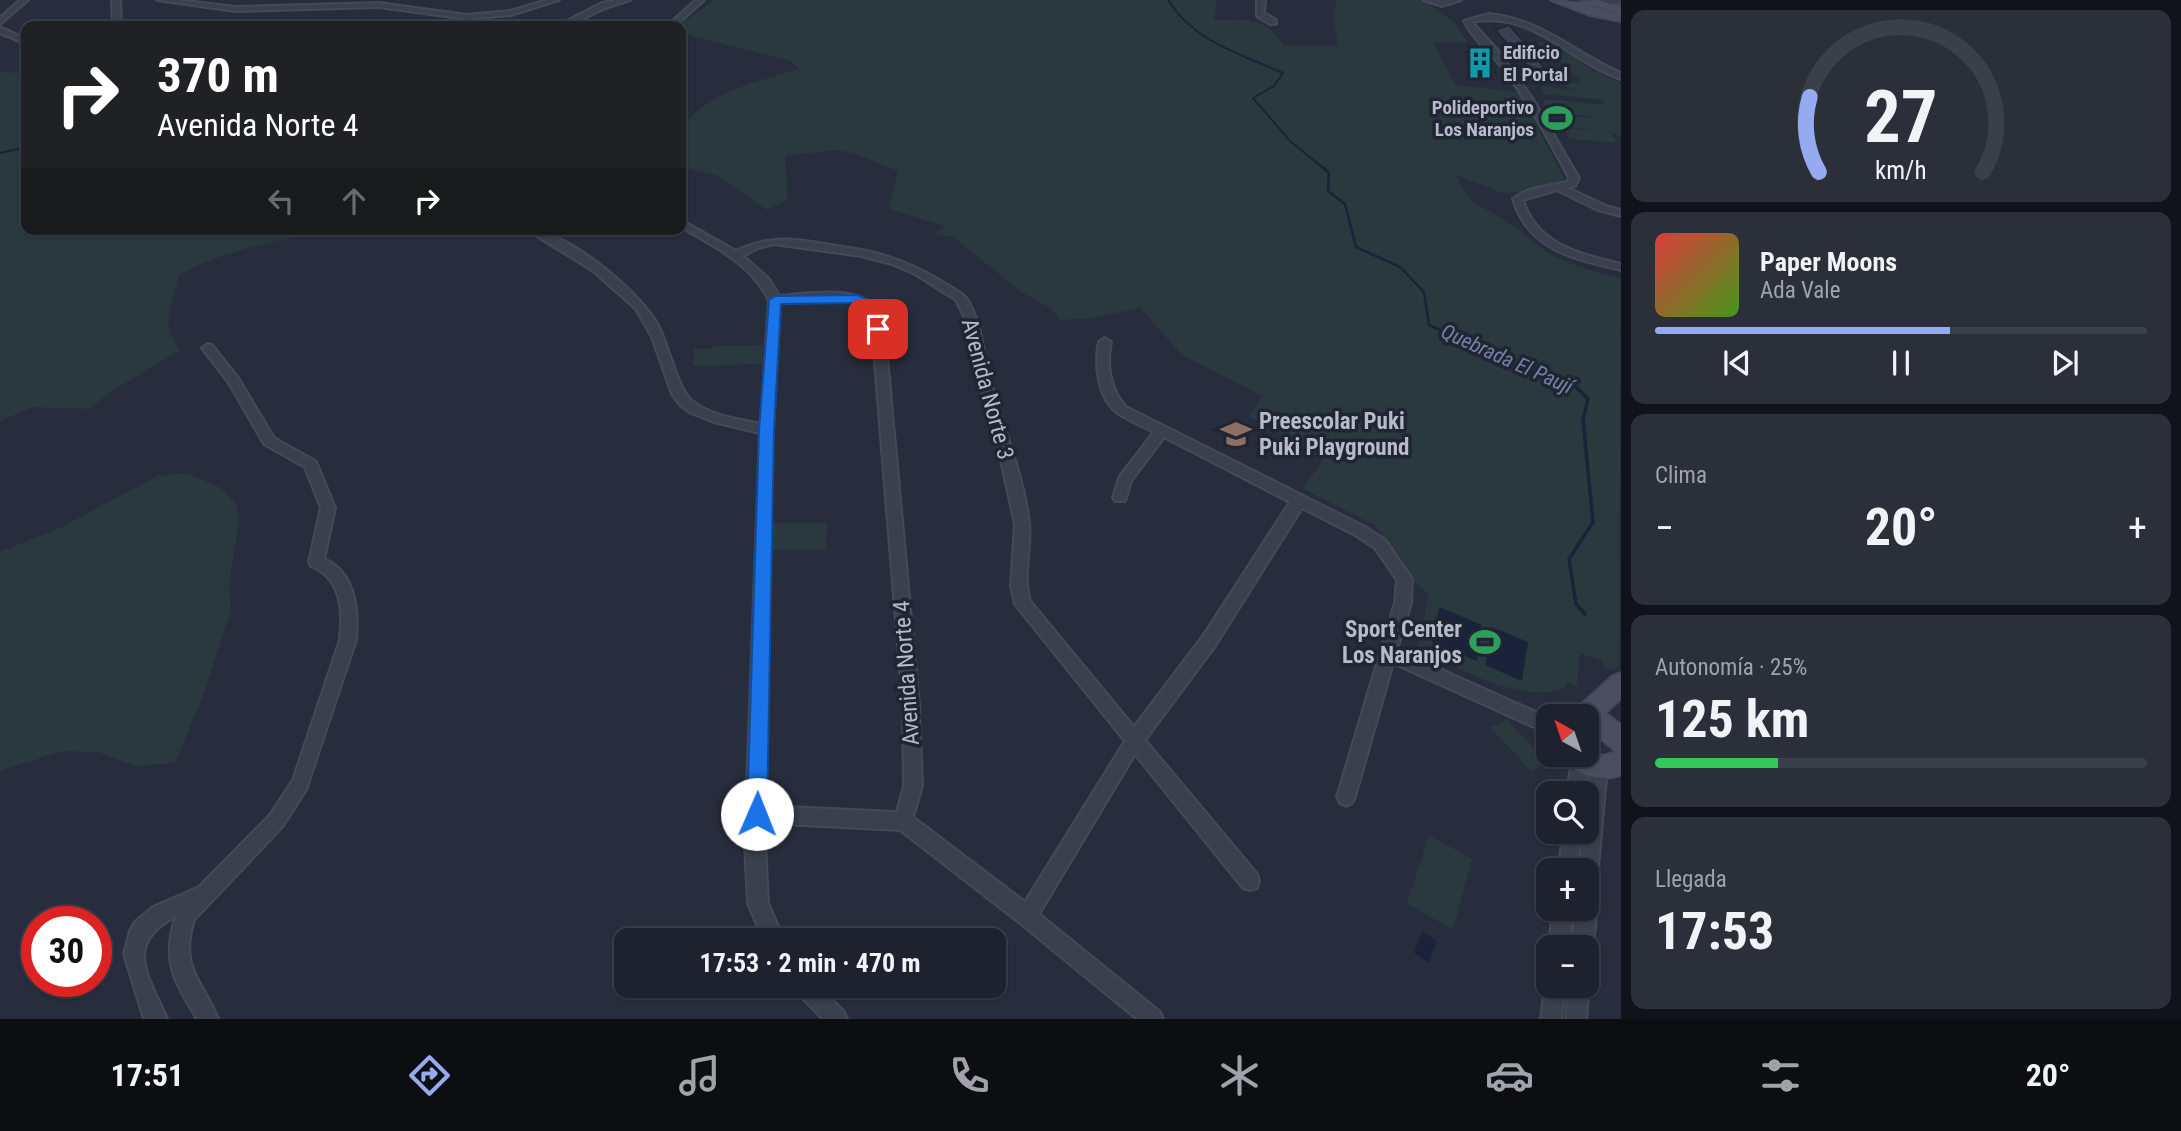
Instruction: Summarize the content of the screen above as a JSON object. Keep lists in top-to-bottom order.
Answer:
{
  "streets": {
    "street": ["Avenida Norte 3", "Avenida Norte 4"]
  },
  "water": ["Quebrada El Paují"],
  "places": {
    "building": ["Edificio El Portal"],
    "sports": ["Polideportivo Los Naranjos", "Sport Center Los Naranjos"],
    "school or university": ["Preescolar Puki Puki Playground"]
  },
  "north": "top left",
  "page": {
    "turn": ["370 m", "Avenida Norte 4"],
    "song": ["Paper Moons", "Ada Vale"],
    "tile": [
      "Clima",
      ["Autonomía · 25%", "125 km"],
      ["Llegada", "17:53"]
    ],
    "heat": ["−", "20°", "+"],
    "map_buttons": ["+", "−"],
    "limit": "30",
    "trip": "17:53 · 2 min · 470 m",
    "tabs": ["17:51", "20°"],
    "gauge": ["27", "km/h"]
  }
}
